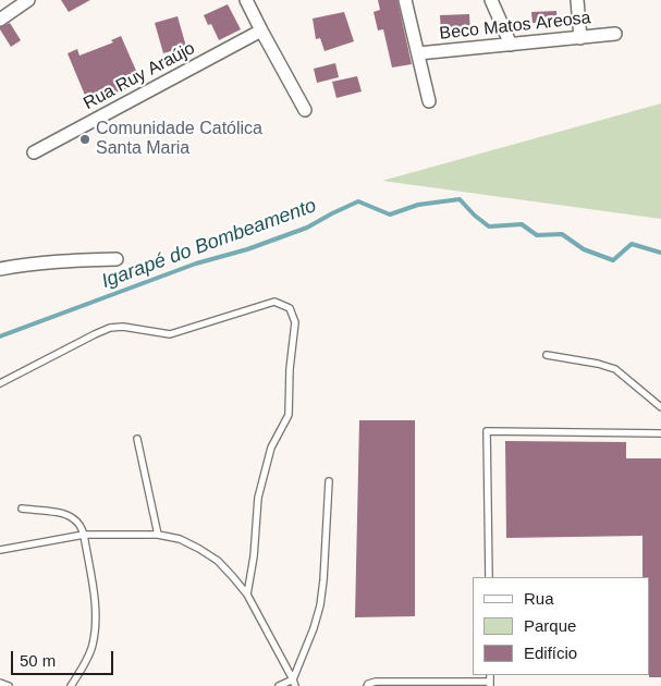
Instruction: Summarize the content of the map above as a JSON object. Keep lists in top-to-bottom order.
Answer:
{
  "streets": {
    "street": ["Beco Matos Areosa", "Rua Ruy Araújo"]
  },
  "water": ["Igarapé do Bombeamento"],
  "places": ["Comunidade Católica Santa Maria"],
  "legend": ["Rua", "Parque", "Edifício"],
  "scale_bar": "50 m"
}
